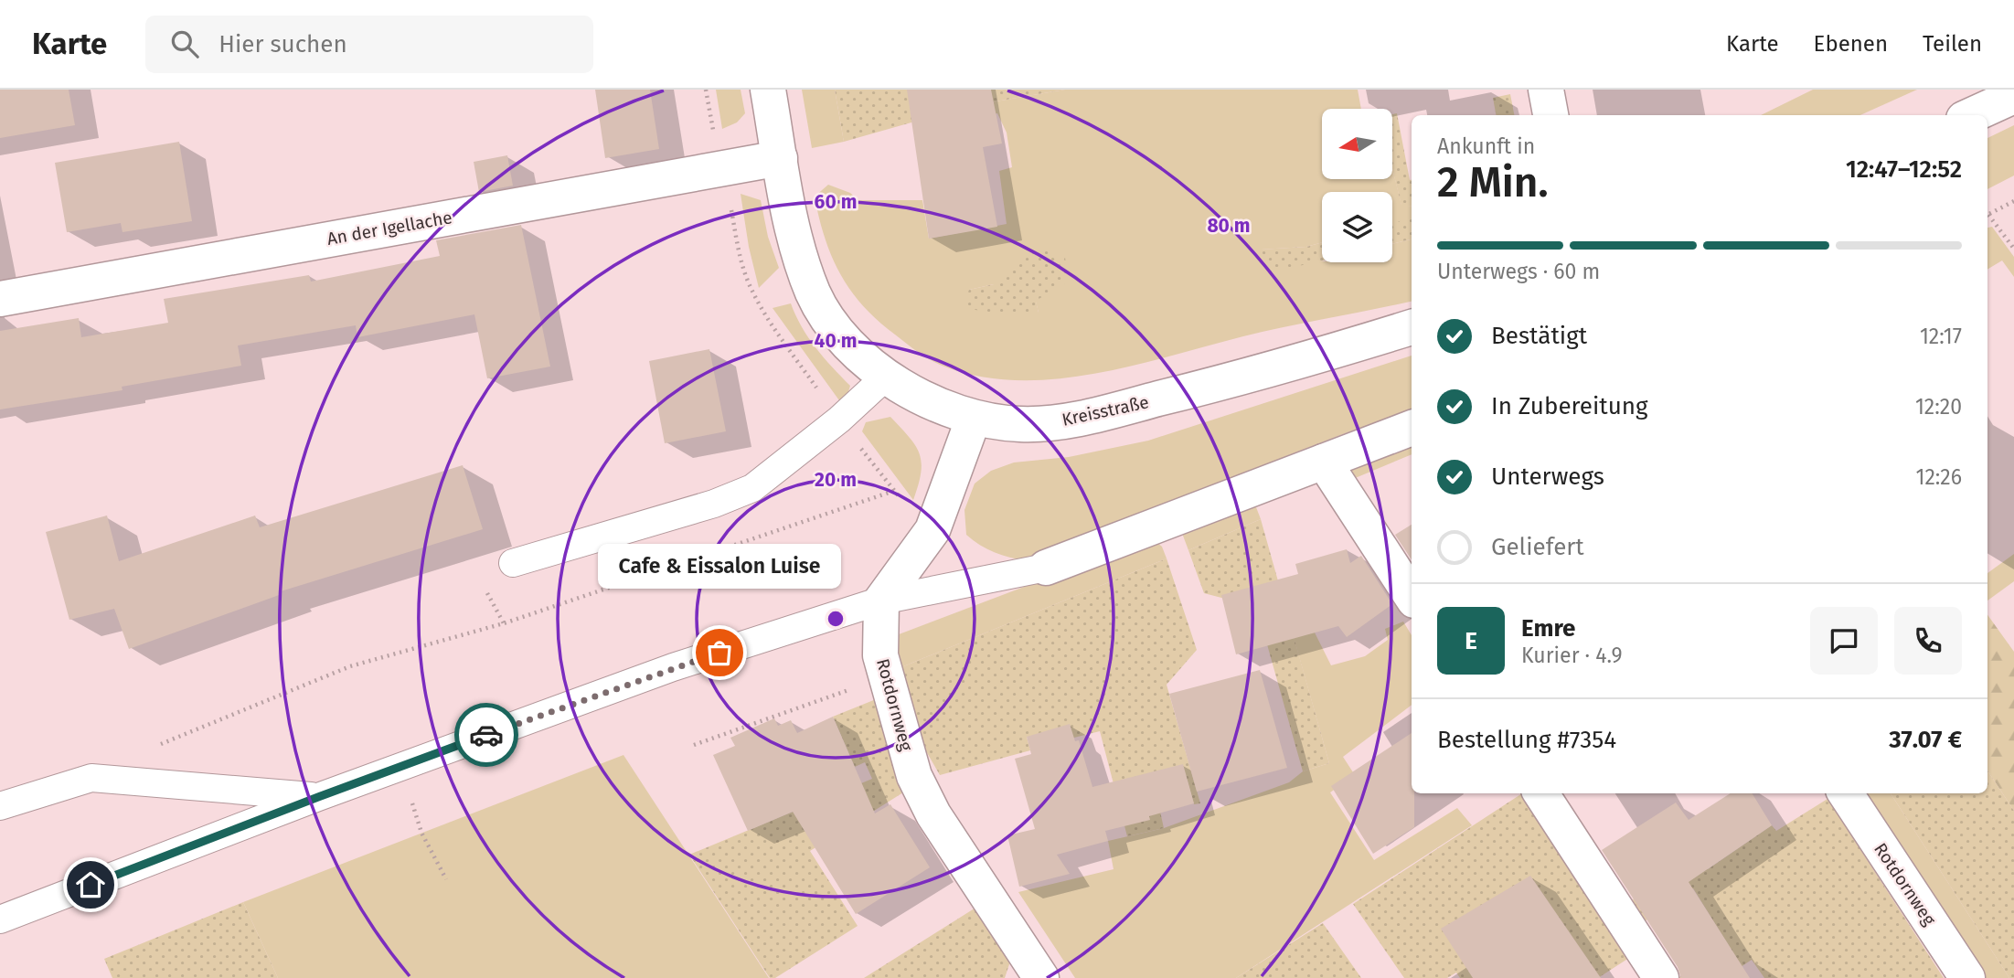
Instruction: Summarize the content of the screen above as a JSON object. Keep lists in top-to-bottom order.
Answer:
{
  "streets": {
    "street": ["An der Igellache", "Kreisstraße", "Rotdornweg"]
  },
  "crossings": [
    ["An der Igellache", "Kreisstraße"]
  ],
  "places": ["Cafe & Eissalon Luise"],
  "north": "left",
  "page": {
    "header": "Karte",
    "search": "Hier suchen",
    "nav": ["Karte", "Ebenen", "Teilen"],
    "heading": ["2 Min.", "Ankunft in", "12:47–12:52"],
    "panel": [
      "Emre",
      "Kurier · 4.9",
      "Bestellung #7354",
      "37.07 €"
    ],
    "bar": "Unterwegs · 60 m",
    "list": [
      ["Bestätigt", "12:17"],
      ["In Zubereitung", "12:20"],
      ["Unterwegs", "12:26"],
      "Geliefert"
    ],
    "bubble": "Cafe & Eissalon Luise",
    "round": "E"
  },
  "rings": [
    "60 m",
    "80 m",
    "40 m",
    "20 m"
  ]
}
